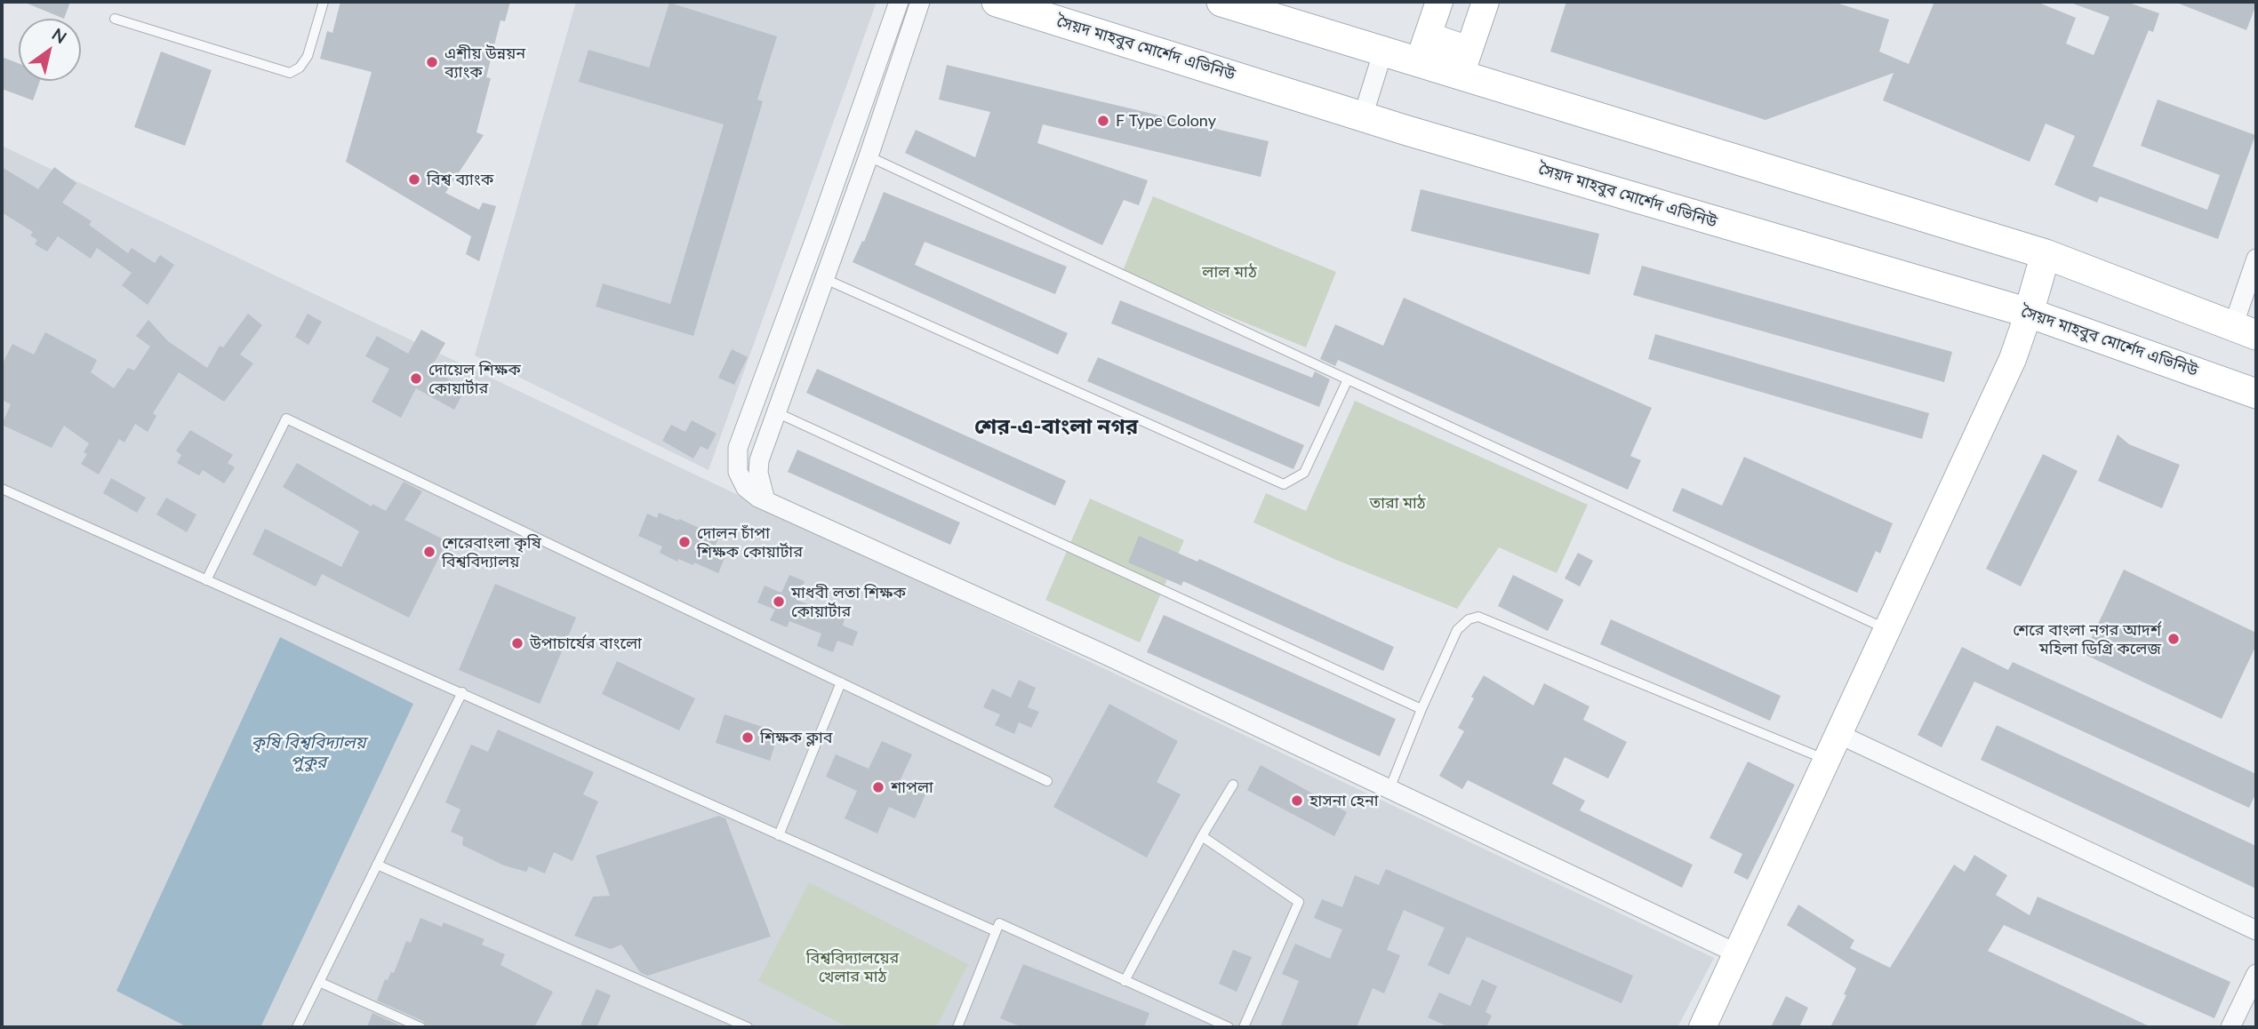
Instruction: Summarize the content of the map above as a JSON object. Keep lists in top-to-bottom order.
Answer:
{
  "streets": {
    "main road": ["সৈয়দ মাহবুব মোর্শেদ এভিনিউ"]
  },
  "districts": ["শের-এ-বাংলা নগর"],
  "water": ["কৃষি বিশ্ববিদ্যালয় পুকুর"],
  "parks": ["লাল মাঠ", "তারা মাঠ", "বিশ্ববিদ্যালয়ের খেলার মাঠ"],
  "places": [
    "এশীয় উন্নয়ন ব্যাংক",
    "F Type Colony",
    "বিশ্ব ব্যাংক",
    "দোয়েল শিক্ষক কোয়ার্টার",
    "দোলন চাঁপা শিক্ষক কোয়ার্টার",
    "শেরেবাংলা কৃষি বিশ্ববিদ্যালয়",
    "মাধবী লতা শিক্ষক কোয়ার্টার",
    "শেরে বাংলা নগর আদর্শ মহিলা ডিগ্রি কলেজ",
    "উপাচার্যের বাংলো",
    "শিক্ষক ক্লাব",
    "শাপলা",
    "হাসনা হেনা"
  ],
  "north": "top right"
}
